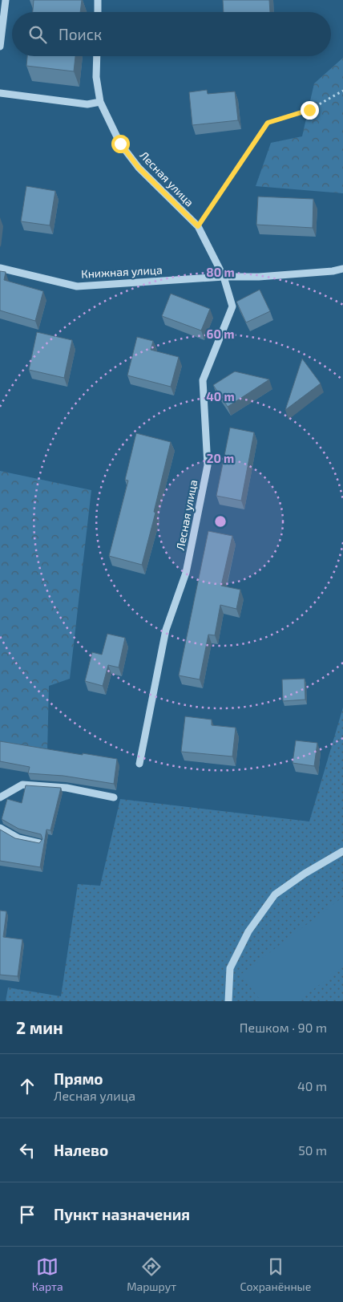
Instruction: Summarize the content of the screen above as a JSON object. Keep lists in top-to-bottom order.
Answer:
{
  "streets": {
    "street": ["Лесная улица", "Книжная улица"]
  },
  "crossings": [
    ["Лесная улица", "Книжная улица"]
  ],
  "page": {
    "search": "Поиск",
    "heading": ["2 мин", "Пешком · 90 m"],
    "list": [
      ["Прямо", "Лесная улица", "40 m"],
      ["Налево", "50 m"],
      "Пункт назначения"
    ],
    "nav": ["Карта", "Маршрут", "Сохранённые"]
  },
  "rings": [
    "80 m",
    "60 m",
    "40 m",
    "20 m"
  ]
}
